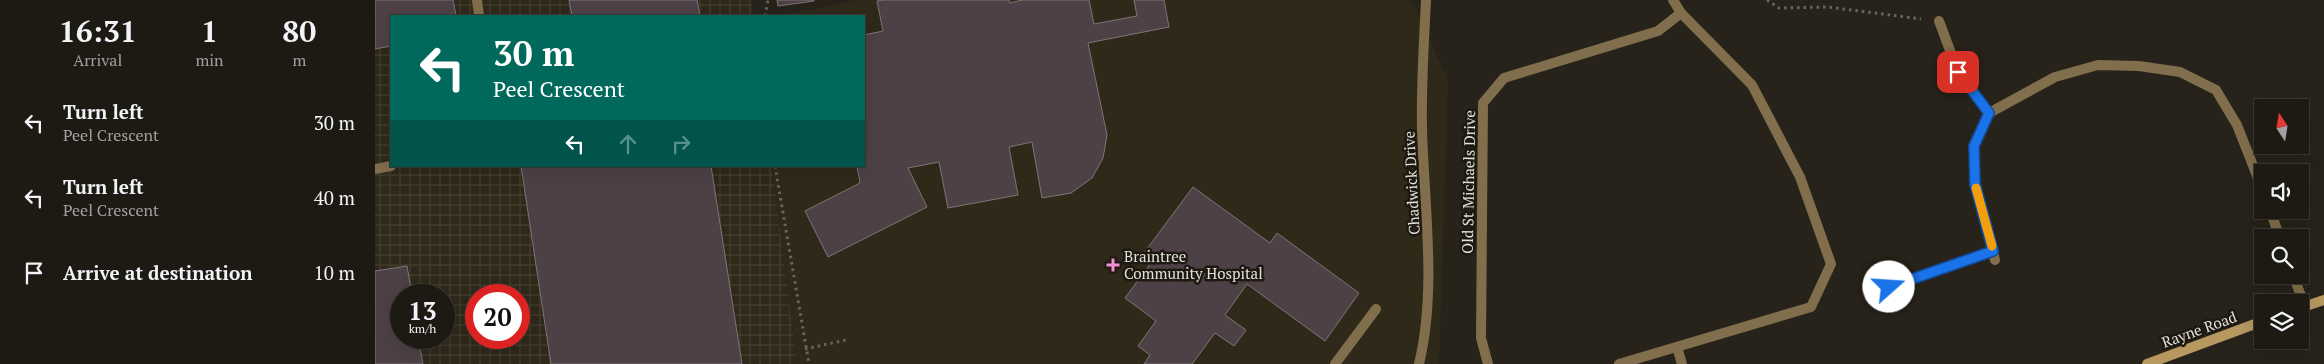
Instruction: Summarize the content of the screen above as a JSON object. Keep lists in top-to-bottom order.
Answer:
{
  "streets": {
    "main road": ["Rayne Road"],
    "street": ["Old St Michaels Drive", "Chadwick Drive"]
  },
  "places": {
    "health": ["Braintree Community Hospital"]
  },
  "north": "top",
  "page": {
    "eta": [
      "16:31",
      "Arrival",
      "1",
      "min",
      "80",
      "m"
    ],
    "turn": ["30 m", "Peel Crescent"],
    "list": [
      {
        "name": "Turn left",
        "note": "Peel Crescent",
        "value": "30 m"
      },
      {
        "name": "Turn left",
        "note": "Peel Crescent",
        "value": "40 m"
      },
      {
        "name": "Arrive at destination",
        "value": "10 m"
      }
    ],
    "speed": "13 km/h",
    "limit": "20"
  }
}
